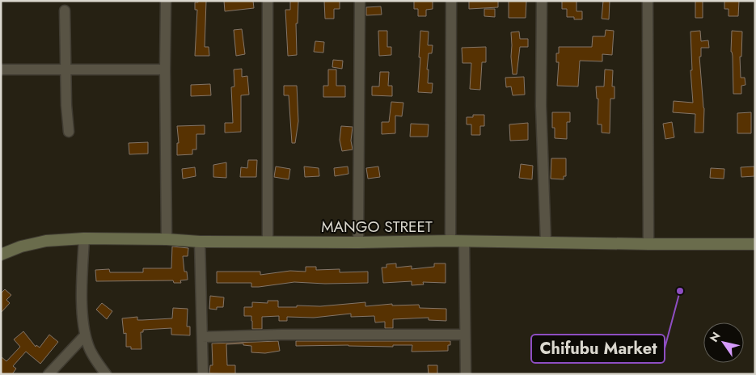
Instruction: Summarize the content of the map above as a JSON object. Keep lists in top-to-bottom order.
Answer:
{
  "streets": {
    "main road": ["MANGO STREET"]
  },
  "places": ["Chifubu Market"],
  "north": "top left"
}
